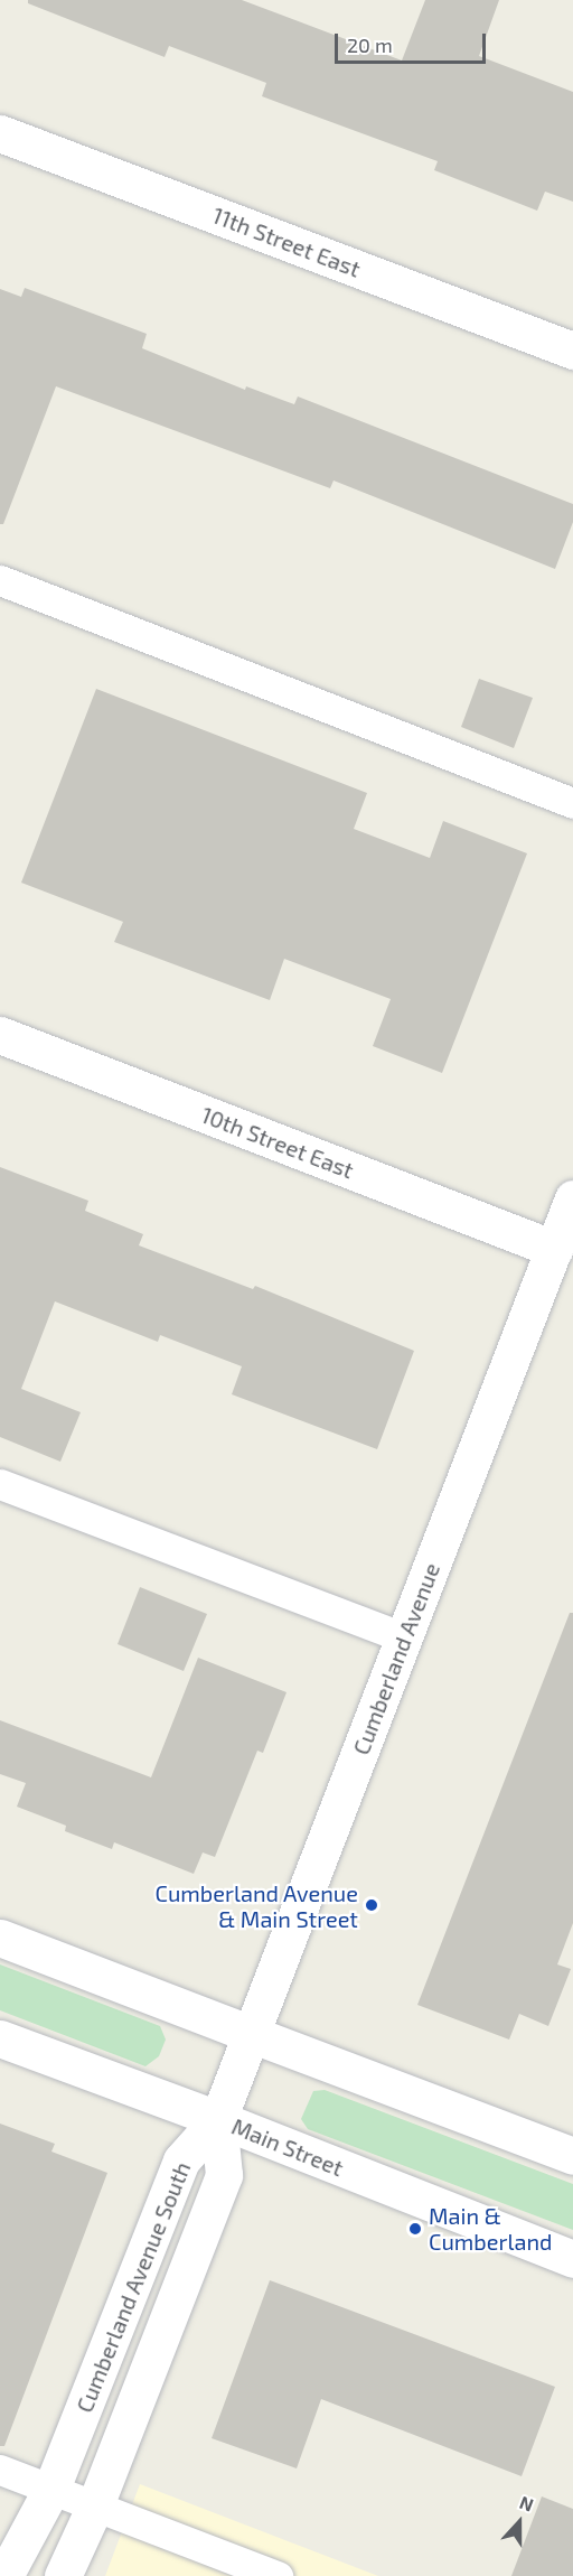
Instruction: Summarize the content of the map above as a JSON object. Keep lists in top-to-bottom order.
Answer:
{
  "streets": {
    "street": [
      "11th Street East",
      "10th Street East",
      "Cumberland Avenue",
      "Main Street",
      "Cumberland Avenue South"
    ]
  },
  "crossings": [
    ["10th Street East", "Cumberland Avenue"],
    ["Cumberland Avenue", "Main Street"],
    ["Cumberland Avenue", "Cumberland Avenue South"],
    ["Main Street", "Cumberland Avenue South"]
  ],
  "places": ["Cumberland Avenue & Main Street", "Main & Cumberland"],
  "scale_bar": "20 m",
  "north": "top"
}
